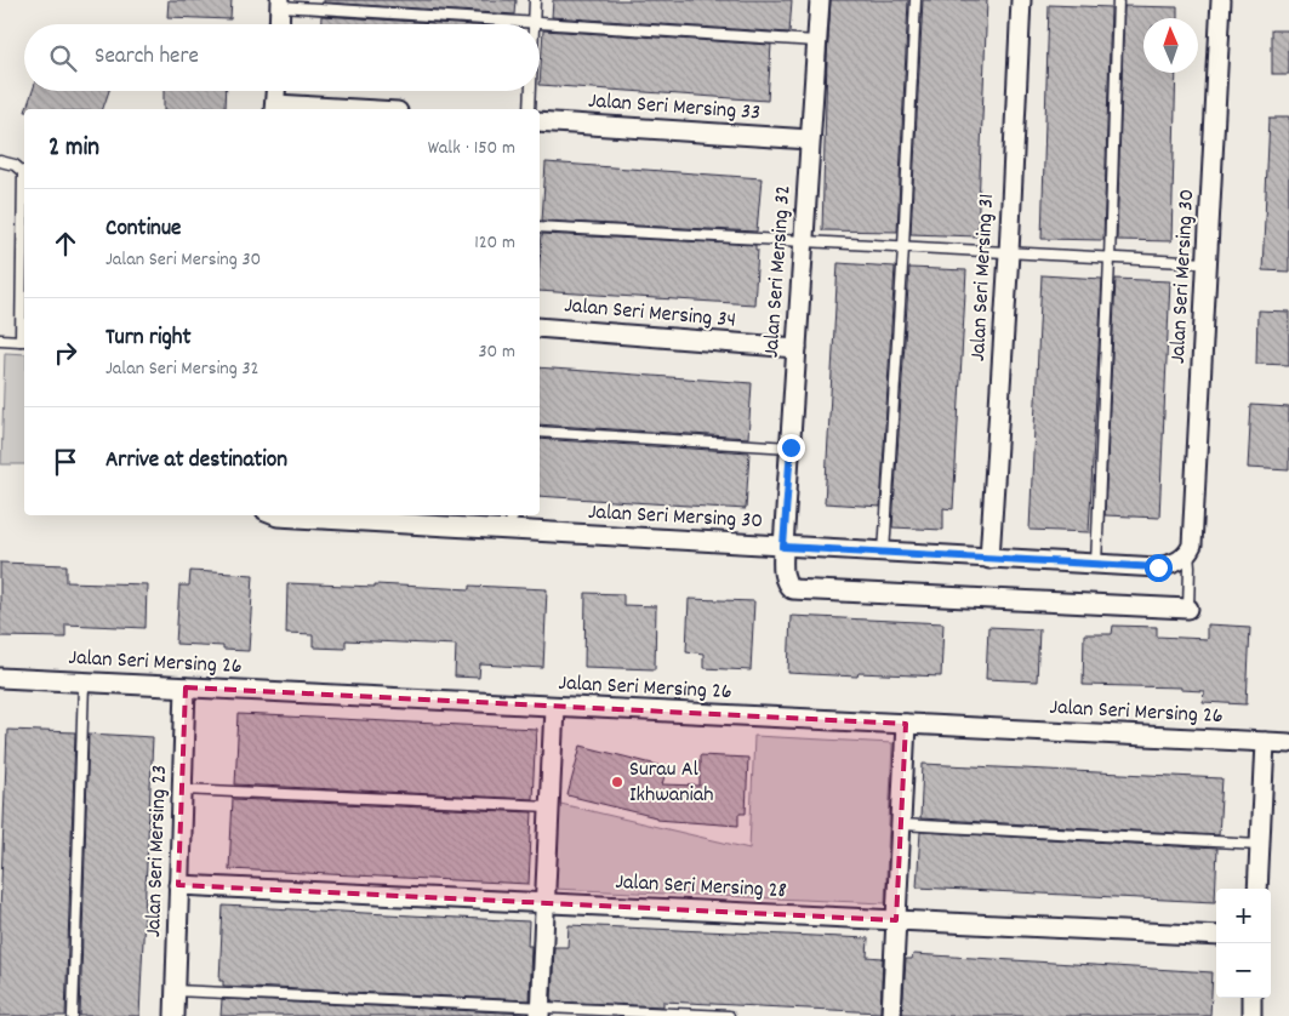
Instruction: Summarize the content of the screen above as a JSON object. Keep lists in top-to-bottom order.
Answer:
{
  "streets": {
    "street": [
      "Jalan Seri Mersing 33",
      "Jalan Seri Mersing 32",
      "Jalan Seri Mersing 30",
      "Jalan Seri Mersing 31",
      "Jalan Seri Mersing 34",
      "Jalan Seri Mersing 26",
      "Jalan Seri Mersing 23",
      "Jalan Seri Mersing 28"
    ]
  },
  "crossings": [
    ["Jalan Seri Mersing 33", "Jalan Seri Mersing 32"],
    ["Jalan Seri Mersing 32", "Jalan Seri Mersing 30"],
    ["Jalan Seri Mersing 32", "Jalan Seri Mersing 34"],
    ["Jalan Seri Mersing 30", "Jalan Seri Mersing 31"],
    ["Jalan Seri Mersing 26", "Jalan Seri Mersing 23"],
    ["Jalan Seri Mersing 23", "Jalan Seri Mersing 28"]
  ],
  "places": ["Surau Al Ikhwaniah"],
  "north": "top",
  "page": {
    "search": "Search here",
    "heading": ["2 min", "Walk · 150 m"],
    "list": [
      ["Continue", "Jalan Seri Mersing 30", "120 m"],
      ["Turn right", "Jalan Seri Mersing 32", "30 m"],
      "Arrive at destination"
    ],
    "map_buttons": ["+", "−"]
  }
}
